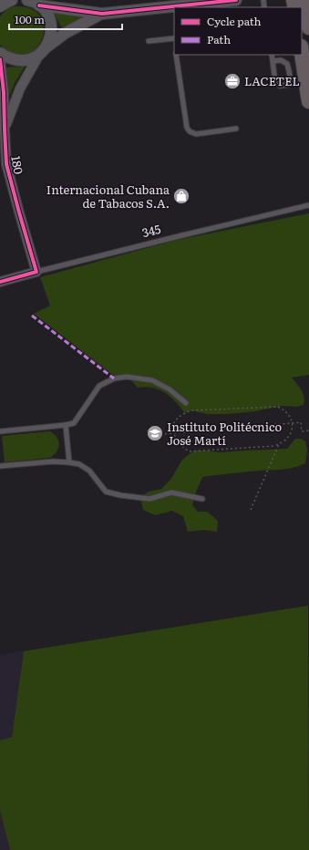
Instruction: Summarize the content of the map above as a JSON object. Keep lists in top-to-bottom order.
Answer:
{
  "streets": {
    "street": ["180", "345"]
  },
  "crossings": [
    ["180", "345"]
  ],
  "places": {
    "office": ["LACETEL"],
    "shop": ["Internacional Cubana de Tabacos S.A."],
    "school or university": ["Instituto Politécnico José Martí"]
  },
  "legend": ["Cycle path", "Path"],
  "scale_bar": "100 m"
}
